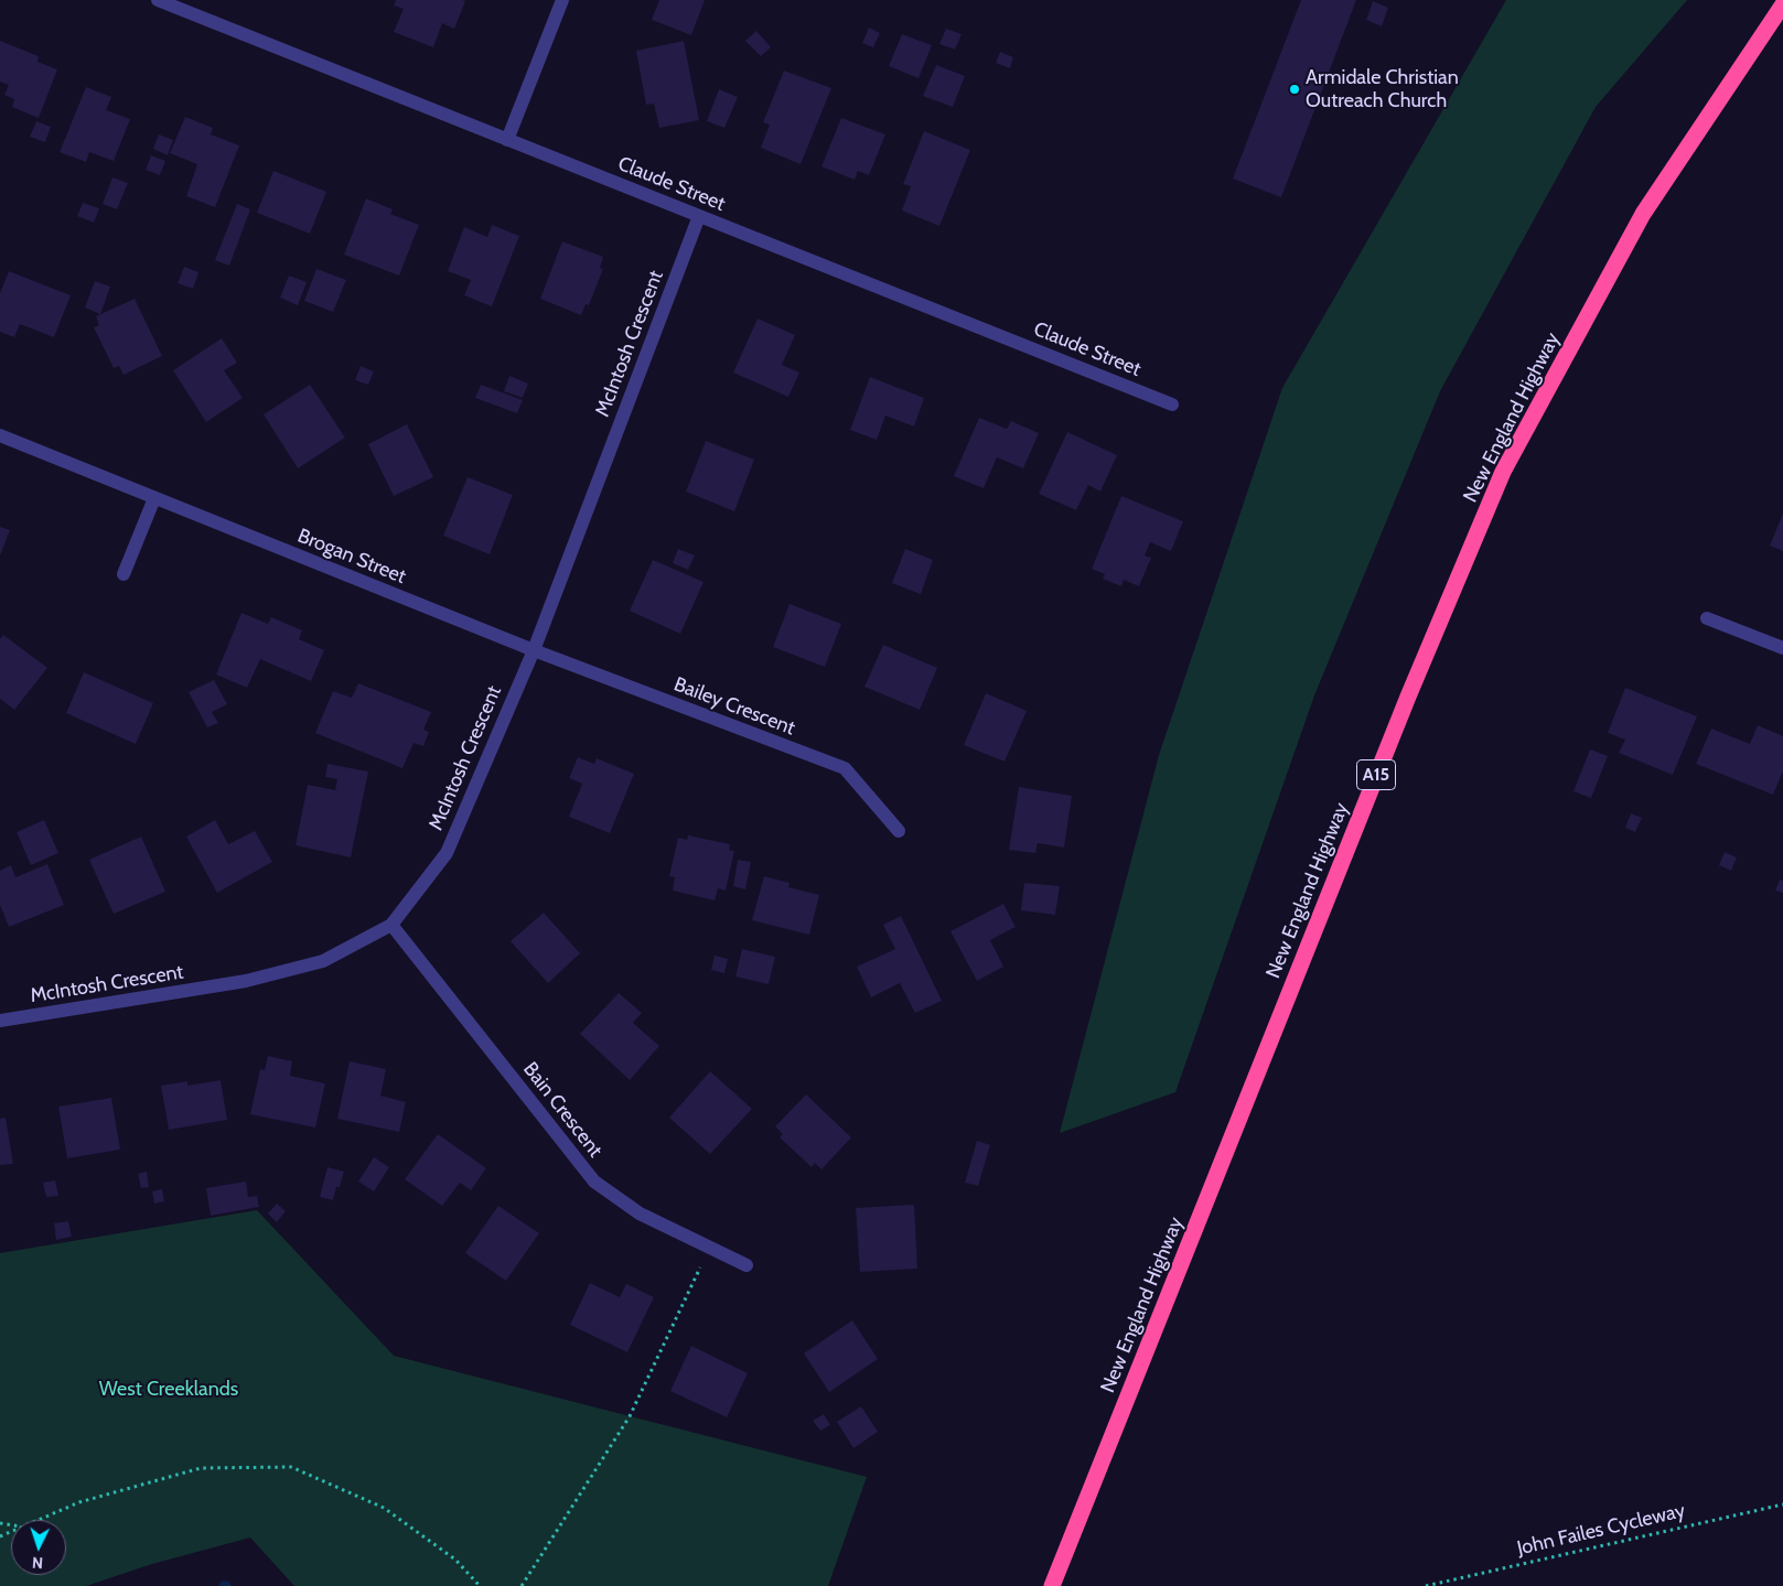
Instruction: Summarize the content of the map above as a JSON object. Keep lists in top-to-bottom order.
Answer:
{
  "streets": {
    "highway": ["New England Highway", "A15"],
    "street": [
      "Claude Street",
      "McIntosh Crescent",
      "Brogan Street",
      "Bailey Crescent",
      "Bain Crescent"
    ],
    "path": ["John Failes Cycleway"]
  },
  "crossings": [
    ["Claude Street", "McIntosh Crescent"],
    ["McIntosh Crescent", "Brogan Street"],
    ["McIntosh Crescent", "Bailey Crescent"],
    ["McIntosh Crescent", "Bain Crescent"],
    ["Brogan Street", "Bailey Crescent"]
  ],
  "parks": ["West Creeklands"],
  "places": ["Armidale Christian Outreach Church"],
  "north": "bottom"
}
